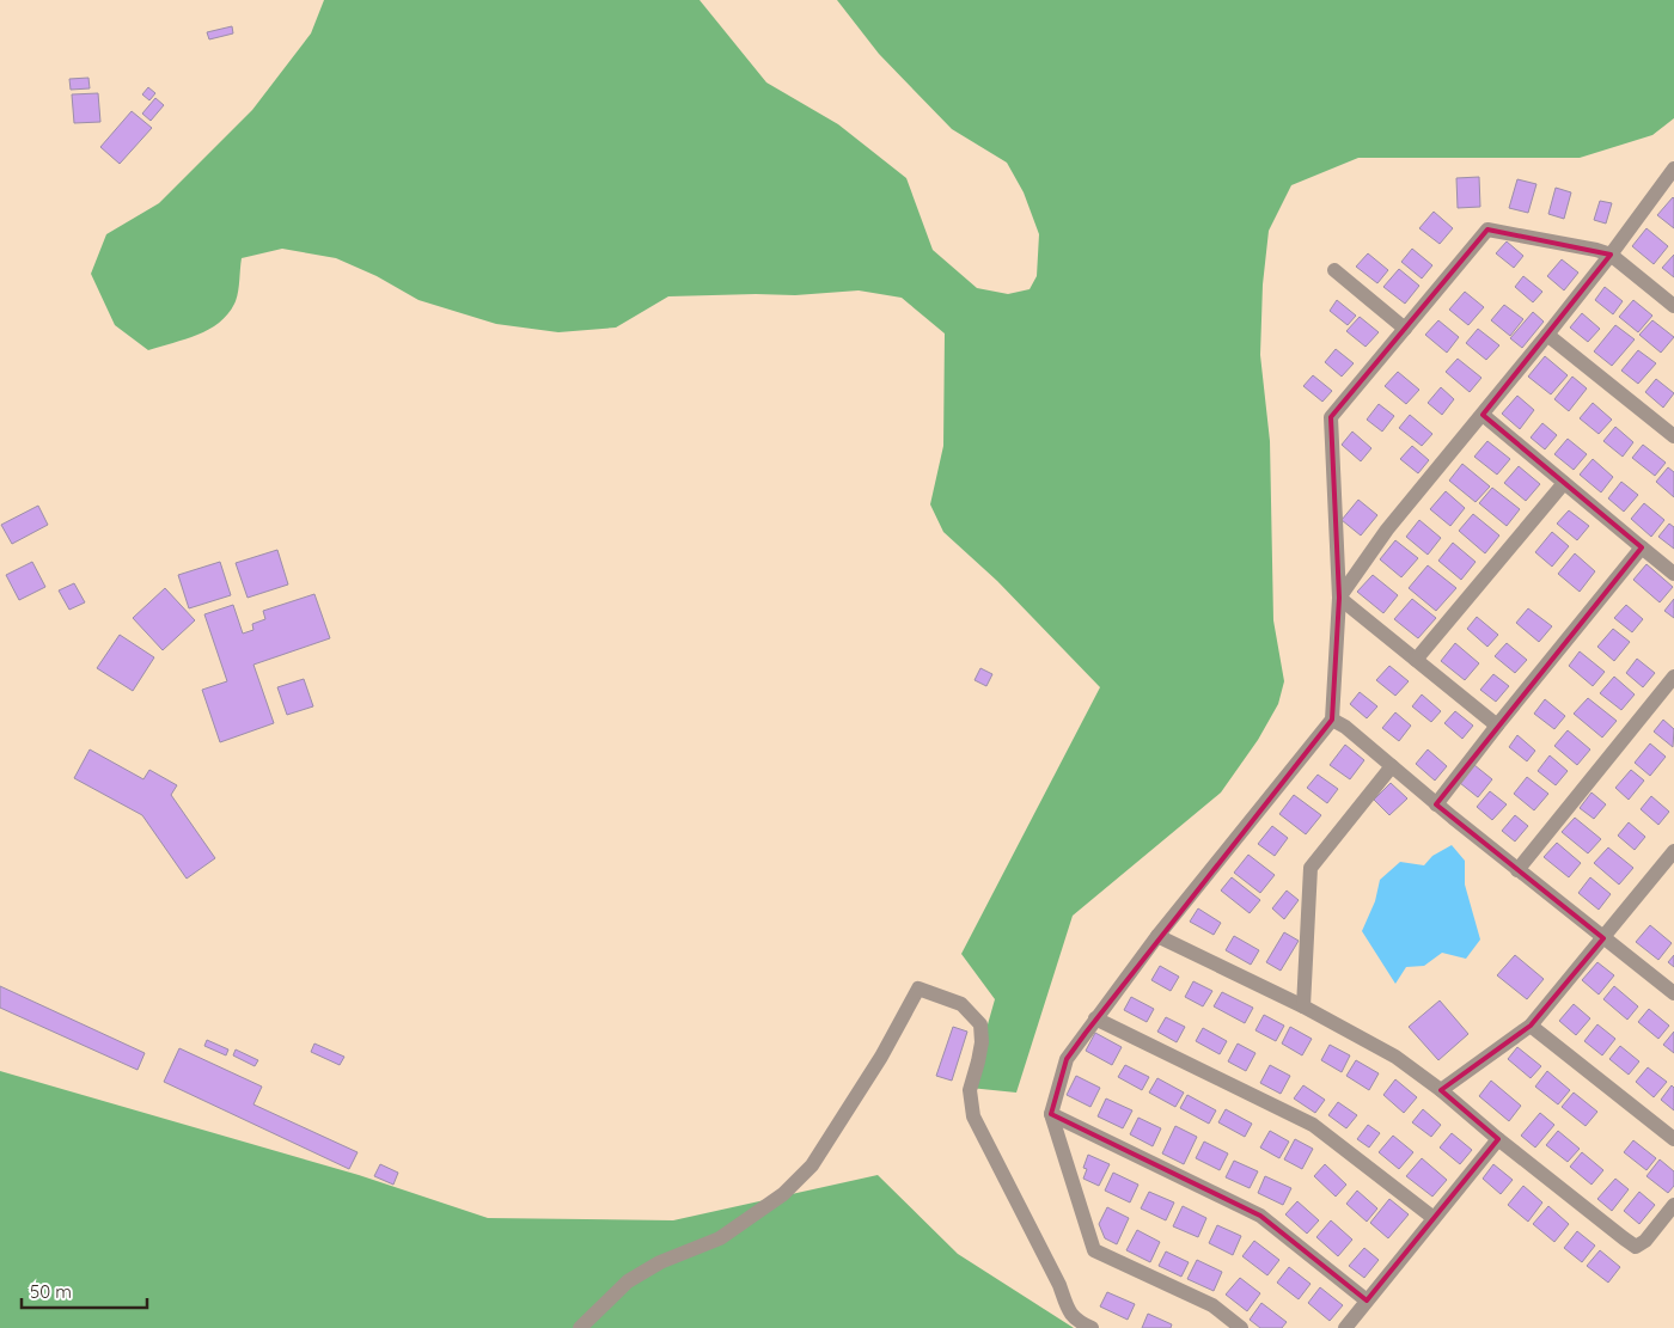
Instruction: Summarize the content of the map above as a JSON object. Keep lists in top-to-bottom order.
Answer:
{
  "scale_bar": "50 m"
}
